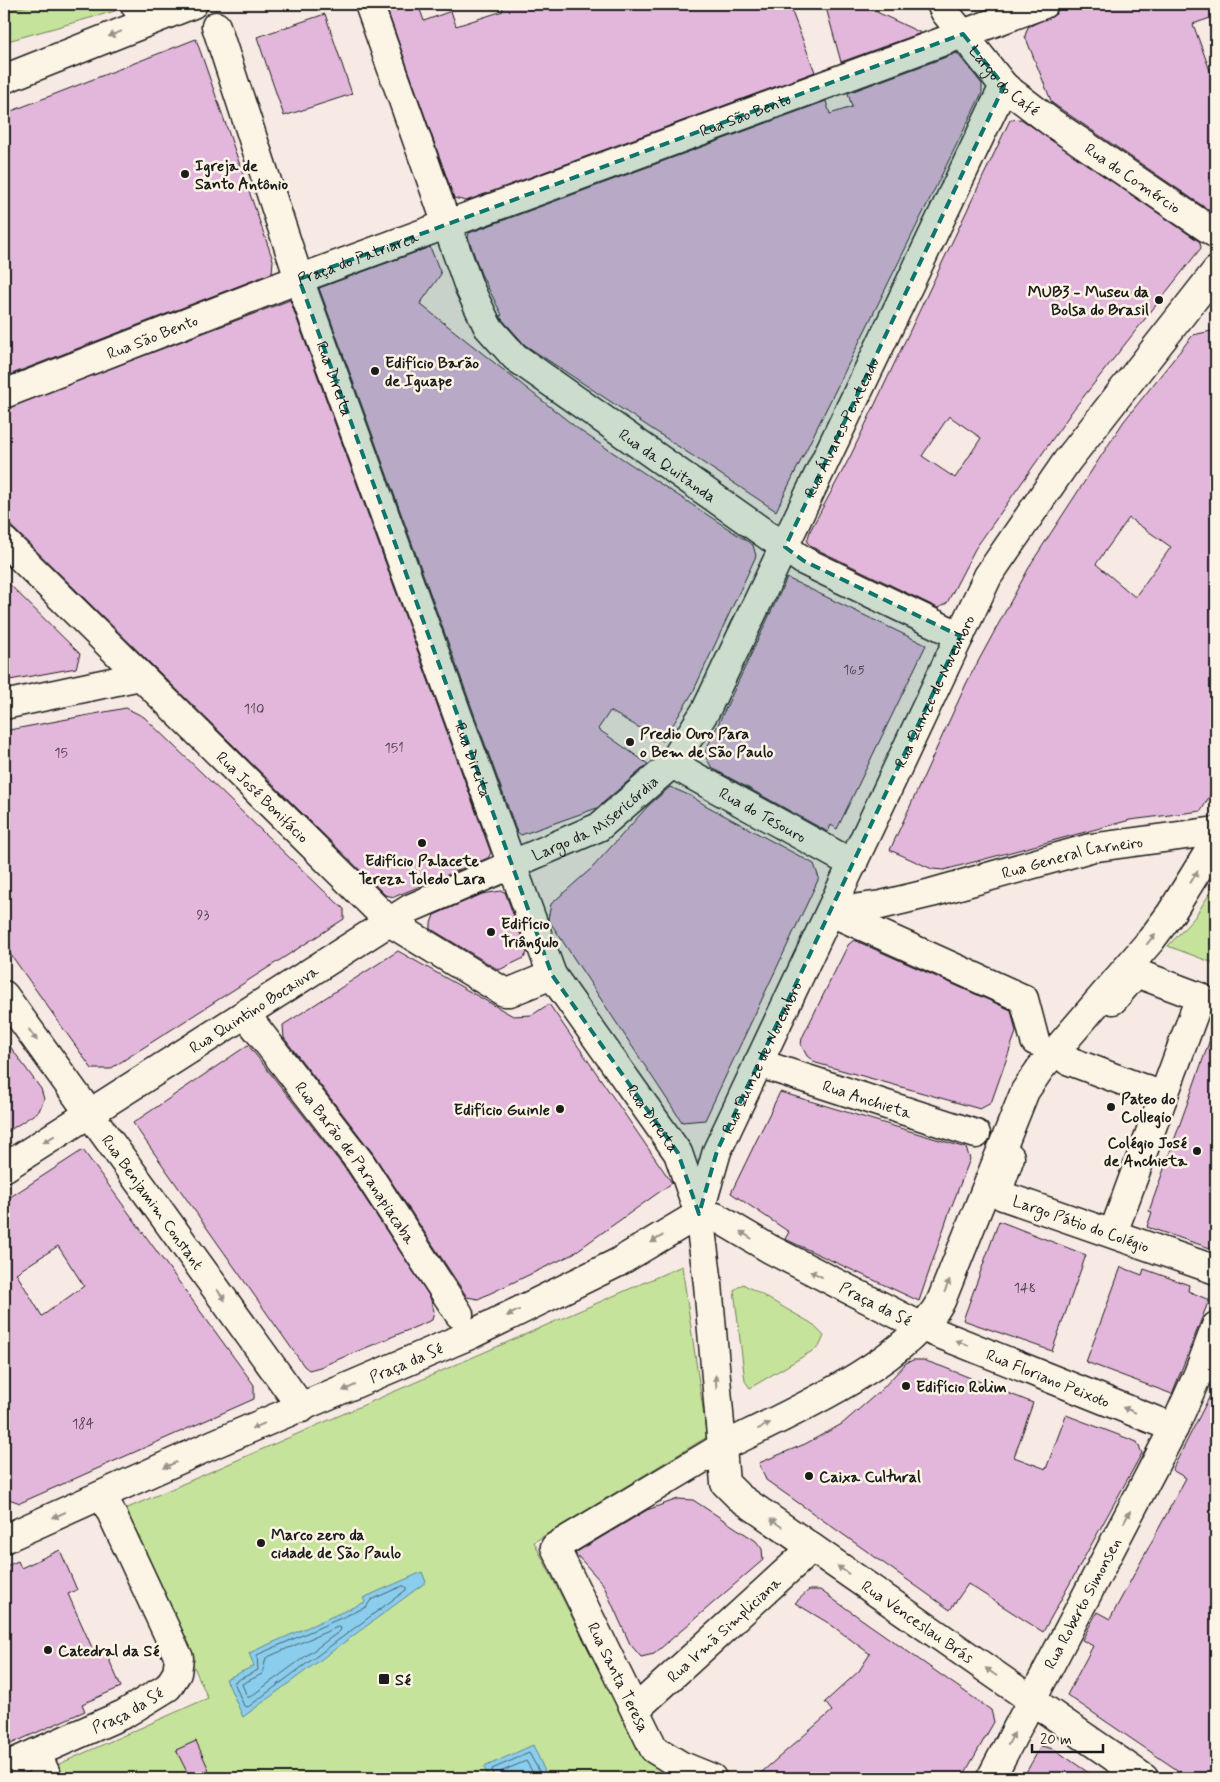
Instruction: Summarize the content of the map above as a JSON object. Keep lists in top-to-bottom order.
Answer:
{
  "streets": {
    "street": [
      "Largo do Café",
      "Rua São Bento",
      "Rua do Comércio",
      "Praça do Patriarca",
      "Rua Direita",
      "Rua Álvares Penteado",
      "Rua da Quitanda",
      "Rua Quinze de Novembro",
      "Rua José Bonifácio",
      "Rua do Tesouro",
      "Largo da Misericórdia",
      "Rua General Carneiro",
      "Rua Quintino Bocaiuva",
      "Rua Anchieta",
      "Rua Barão de Paranapiacaba",
      "Rua Benjamim Constant",
      "Largo Pátio do Colégio",
      "Praça da Sé",
      "Rua Floriano Peixoto",
      "Rua Roberto Simonsen",
      "Rua Venceslau Brás",
      "Rua Irmã Simpliciana",
      "Rua Santa Teresa"
    ]
  },
  "crossings": [
    ["Largo do Café", "Rua São Bento"],
    ["Largo do Café", "Rua do Comércio"],
    ["Largo do Café", "Rua Álvares Penteado"],
    ["Rua São Bento", "Praça do Patriarca"],
    ["Rua São Bento", "Rua Direita"],
    ["Rua São Bento", "Rua da Quitanda"],
    ["Praça do Patriarca", "Rua Direita"],
    ["Praça do Patriarca", "Rua da Quitanda"],
    ["Rua Direita", "Rua Quinze de Novembro"],
    ["Rua Direita", "Rua José Bonifácio"],
    ["Rua Direita", "Largo da Misericórdia"],
    ["Rua Direita", "Rua Quintino Bocaiuva"],
    ["Rua Direita", "Praça da Sé"],
    ["Rua Álvares Penteado", "Rua da Quitanda"],
    ["Rua Álvares Penteado", "Rua do Tesouro"],
    ["Rua Álvares Penteado", "Largo da Misericórdia"],
    ["Rua da Quitanda", "Rua Quinze de Novembro"],
    ["Rua Quinze de Novembro", "Rua do Tesouro"],
    ["Rua Quinze de Novembro", "Rua General Carneiro"],
    ["Rua Quinze de Novembro", "Rua Anchieta"],
    ["Rua Quinze de Novembro", "Praça da Sé"],
    ["Rua José Bonifácio", "Rua Quintino Bocaiuva"],
    ["Rua do Tesouro", "Largo da Misericórdia"],
    ["Largo da Misericórdia", "Rua Quintino Bocaiuva"],
    ["Rua Quintino Bocaiuva", "Rua Barão de Paranapiacaba"],
    ["Rua Quintino Bocaiuva", "Rua Benjamim Constant"],
    ["Rua Benjamim Constant", "Praça da Sé"],
    ["Praça da Sé", "Rua Floriano Peixoto"],
    ["Praça da Sé", "Rua Venceslau Brás"],
    ["Praça da Sé", "Rua Santa Teresa"],
    ["Rua Floriano Peixoto", "Rua Roberto Simonsen"],
    ["Rua Roberto Simonsen", "Rua Venceslau Brás"],
    ["Rua Venceslau Brás", "Rua Irmã Simpliciana"],
    ["Rua Irmã Simpliciana", "Rua Santa Teresa"]
  ],
  "one_way": [
    "Rua Benjamim Constant",
    "Rua Floriano Peixoto",
    "Rua Roberto Simonsen",
    "Rua Venceslau Brás"
  ],
  "places": {
    "other": [
      "Igreja de Santo Antônio",
      "MUB3 - Museu da Bolsa do Brasil",
      "Edifício Barão de Iguape",
      "Predio Ouro Para o Bem de São Paulo",
      "Edifício Palacete Tereza Toledo Lara",
      "Edifício Triângulo",
      "Pateo do Collegio",
      "Edifício Guinle",
      "Colégio José de Anchieta",
      "Edifício Rolim",
      "Caixa Cultural",
      "Marco zero da cidade de São Paulo",
      "Catedral da Sé"
    ],
    "transit": ["Sé"]
  },
  "house_numbers": [
    "165",
    "110",
    "151",
    "15",
    "93",
    "148",
    "184"
  ],
  "scale_bar": "20 m"
}
